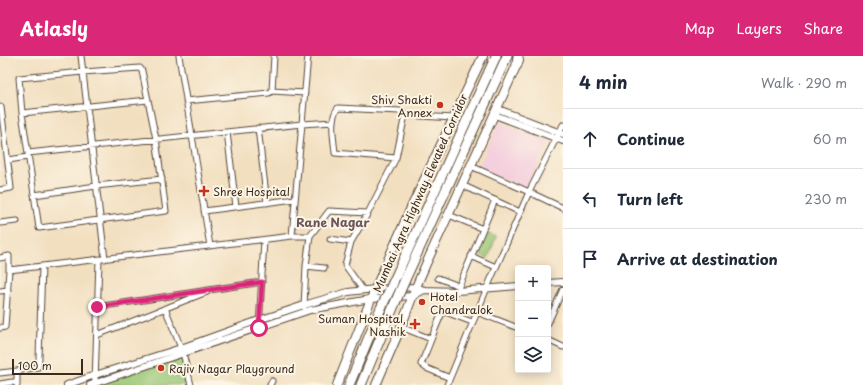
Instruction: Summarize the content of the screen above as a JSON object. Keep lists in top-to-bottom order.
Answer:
{
  "streets": {
    "highway": ["Mumbai Agra Highway Elevated Corridor"]
  },
  "districts": ["Rane Nagar"],
  "places": {
    "other": ["Shiv Shakti Annex", "Hotel Chandralok", "Rajiv Nagar Playground"],
    "health": ["Shree Hospital", "Suman Hospital, Nashik"]
  },
  "scale_bar": "100 m",
  "page": {
    "header": "Atlasly",
    "nav": ["Map", "Layers", "Share"],
    "heading": ["4 min", "Walk · 290 m"],
    "list": [
      ["Continue", "60 m"],
      ["Turn left", "230 m"],
      "Arrive at destination"
    ],
    "map_buttons": ["+", "−"],
    "scale": "100 m"
  }
}
